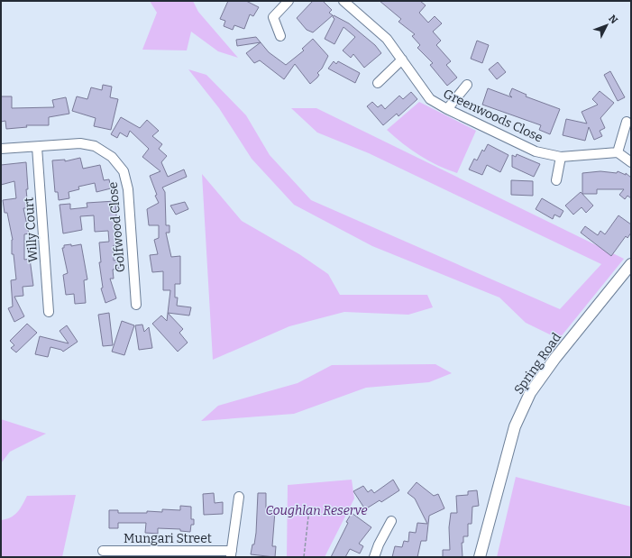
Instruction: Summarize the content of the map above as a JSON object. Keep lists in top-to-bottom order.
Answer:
{
  "streets": {
    "main road": ["Spring Road"],
    "street": [
      "Greenwoods Close",
      "Golfwood Close",
      "Willy Court",
      "Mungari Street"
    ]
  },
  "crossings": [
    ["Golfwood Close", "Willy Court"]
  ],
  "parks": ["Coughlan Reserve"],
  "north": "top right"
}
